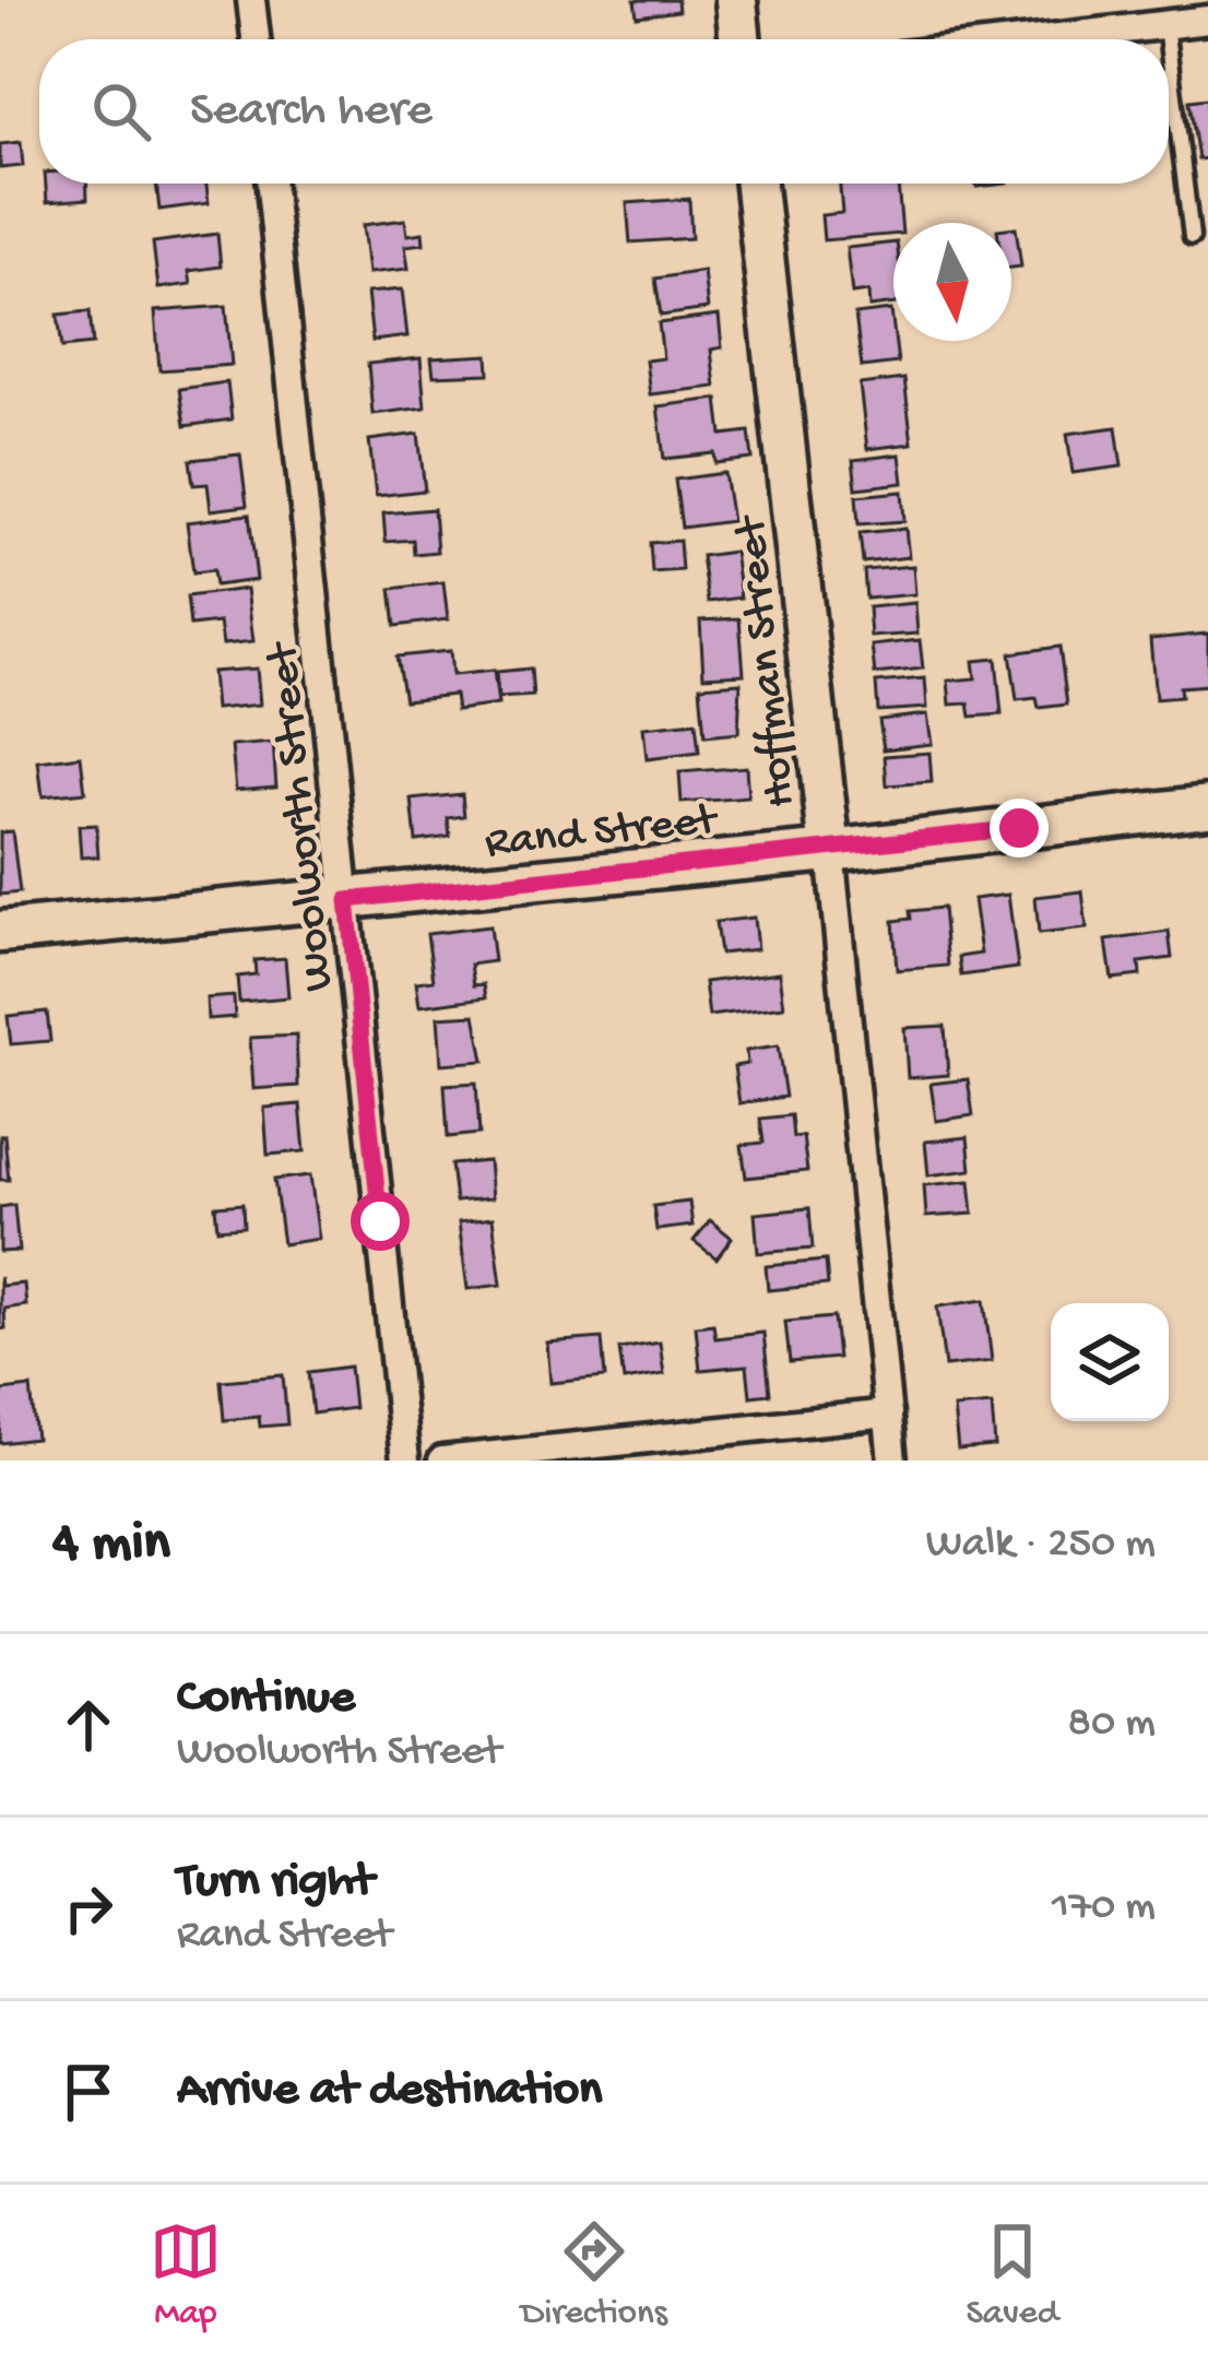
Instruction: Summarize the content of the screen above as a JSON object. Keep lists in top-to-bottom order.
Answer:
{
  "streets": {
    "street": ["Hoffman Street", "Woolworth Street", "Rand Street"]
  },
  "crossings": [
    ["Hoffman Street", "Rand Street"],
    ["Woolworth Street", "Rand Street"]
  ],
  "north": "bottom",
  "page": {
    "search": "Search here",
    "heading": ["4 min", "Walk · 250 m"],
    "list": [
      ["Continue", "Woolworth Street", "80 m"],
      ["Turn right", "Rand Street", "170 m"],
      "Arrive at destination"
    ],
    "nav": ["Map", "Directions", "Saved"]
  }
}
